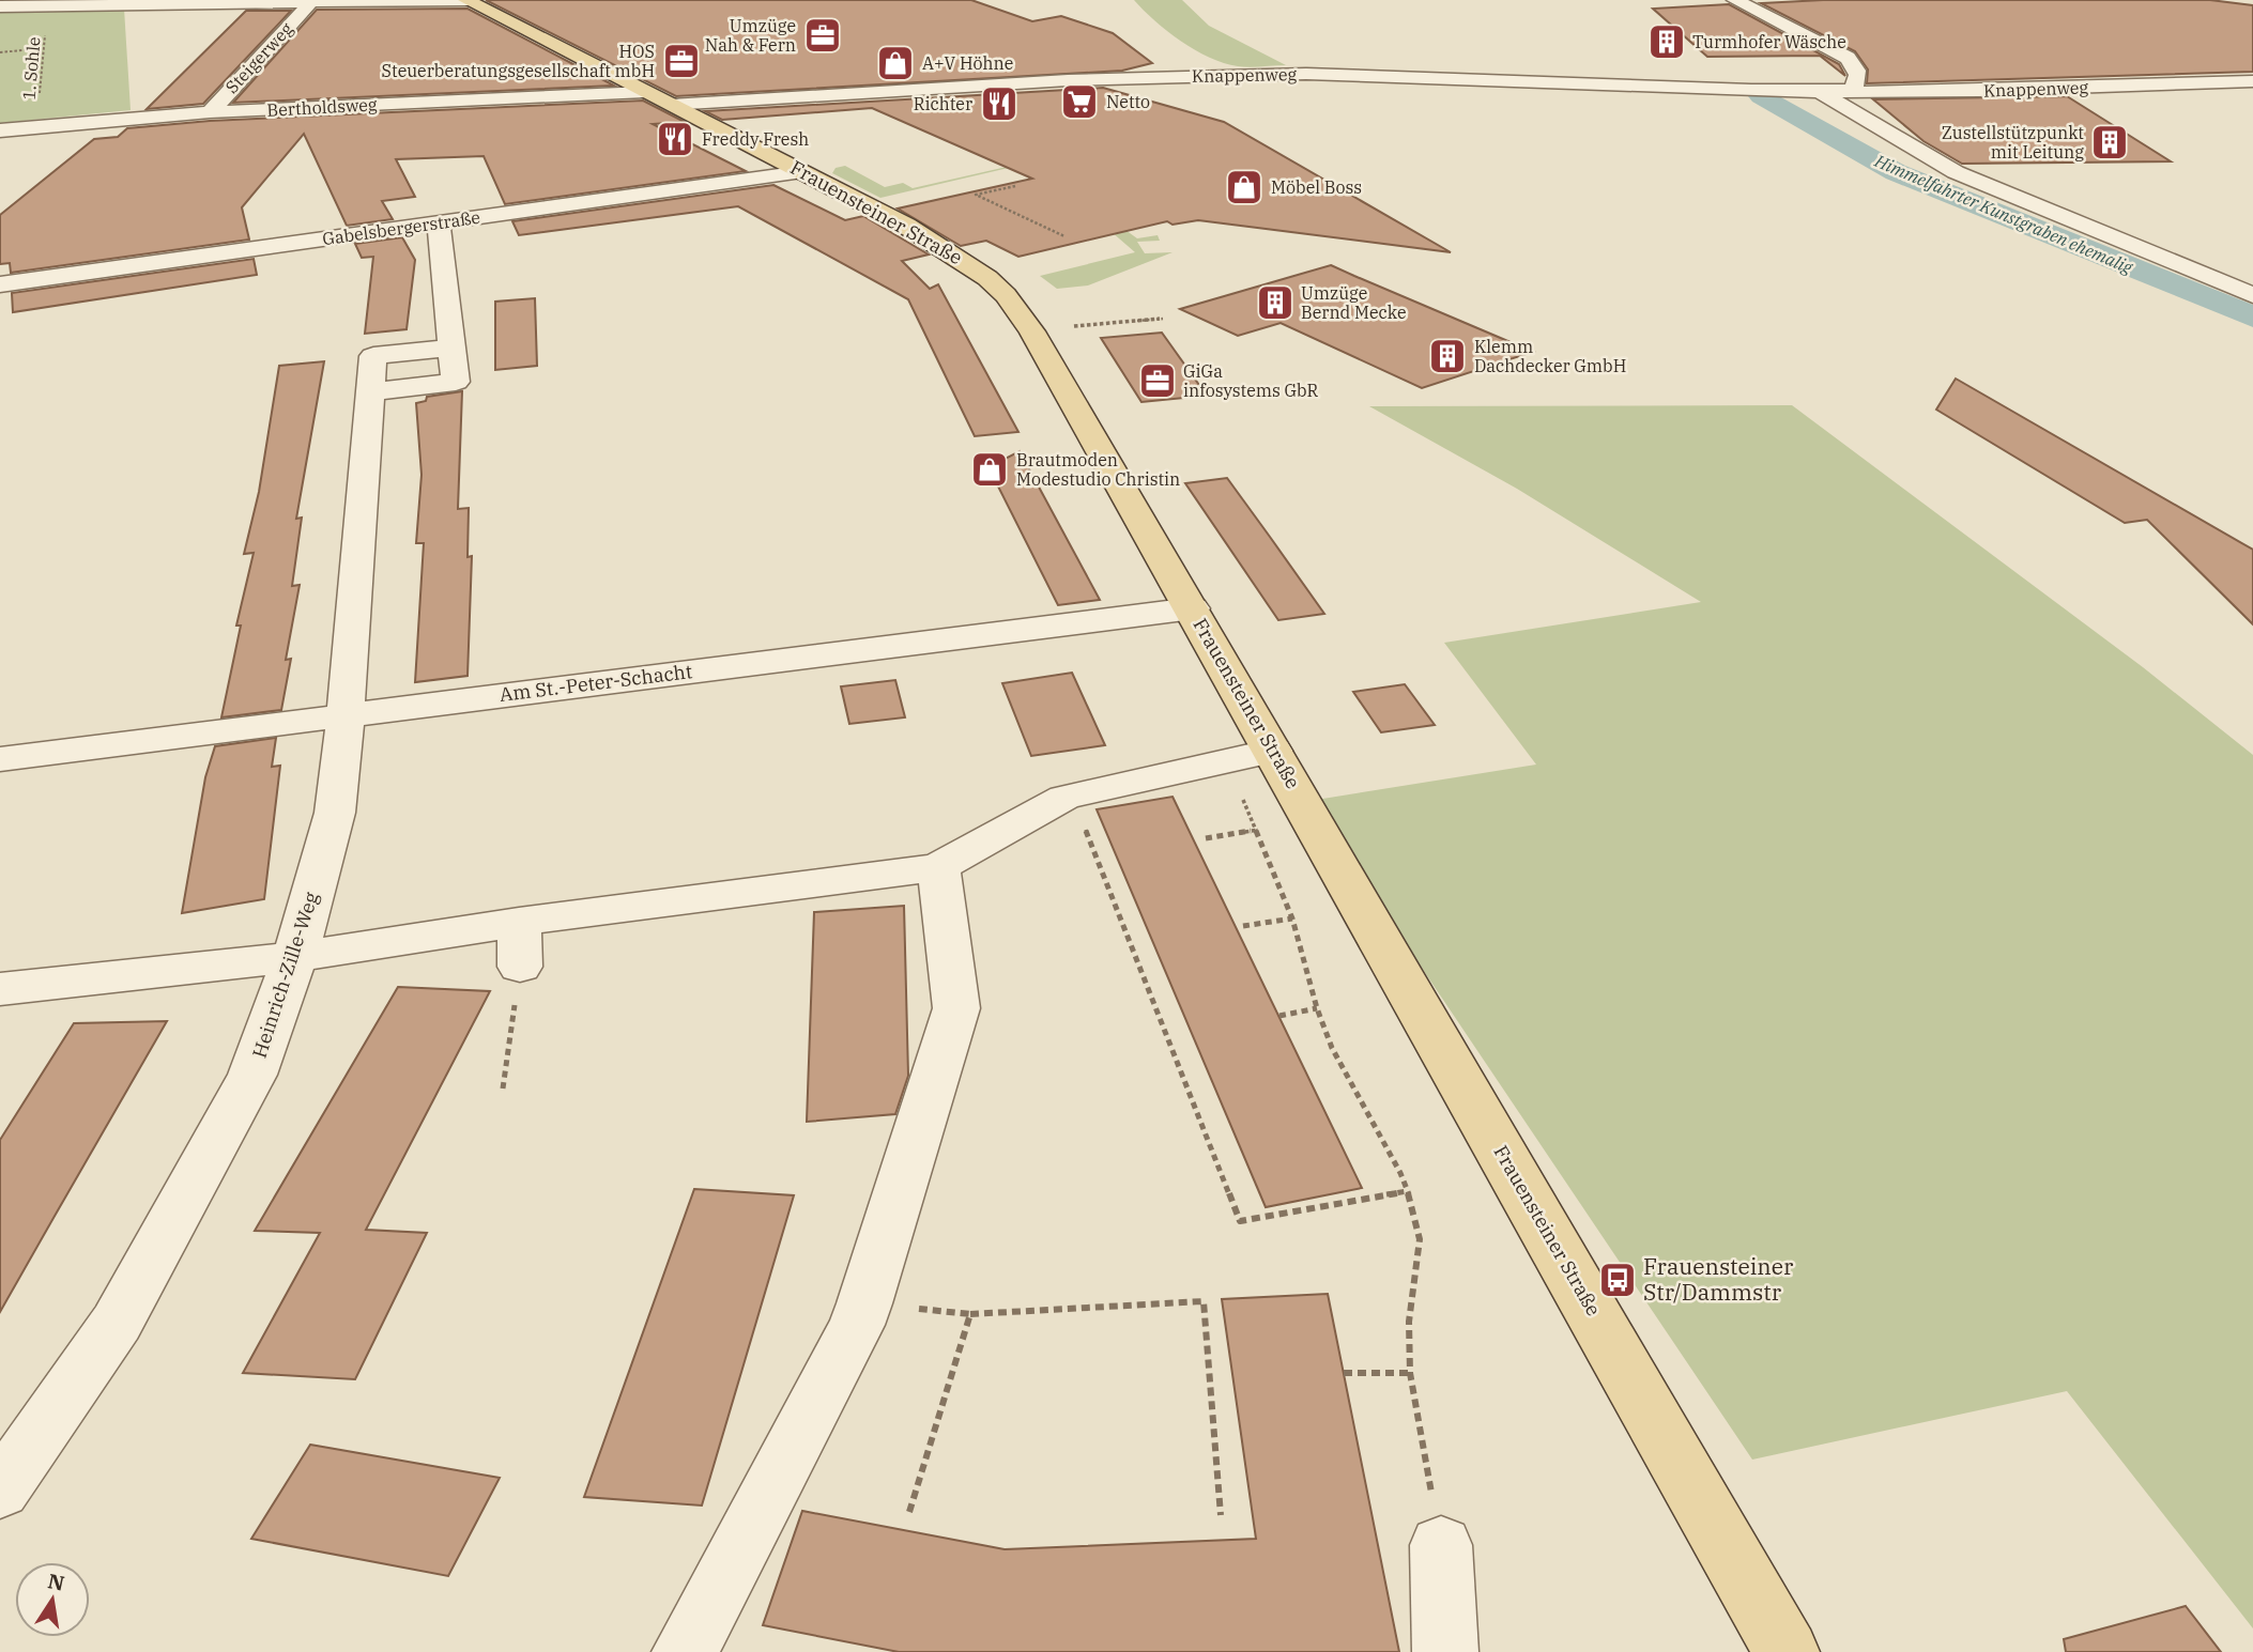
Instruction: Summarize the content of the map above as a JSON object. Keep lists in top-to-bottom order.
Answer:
{
  "streets": {
    "main road": ["Frauensteiner Straße"],
    "street": [
      "Steigerweg",
      "Knappenweg",
      "Bertholdsweg",
      "Gabelsbergerstraße",
      "Am St.-Peter-Schacht",
      "Heinrich-Zille-Weg"
    ],
    "path": ["1. Sohle"]
  },
  "crossings": [
    ["Steigerweg", "Bertholdsweg"],
    ["1. Sohle", "Bertholdsweg"],
    ["Knappenweg", "Frauensteiner Straße"],
    ["Bertholdsweg", "Frauensteiner Straße"],
    ["Frauensteiner Straße", "Gabelsbergerstraße"],
    ["Frauensteiner Straße", "Am St.-Peter-Schacht"],
    ["Gabelsbergerstraße", "Heinrich-Zille-Weg"],
    ["Am St.-Peter-Schacht", "Heinrich-Zille-Weg"]
  ],
  "water": ["Himmelfahrter Kunstgraben ehemalig"],
  "places": {
    "office": ["Umzüge Nah & Fern", "HOS Steuerberatungsgesellschaft mbH", "GiGa infosystems GbR"],
    "building": [
      "Turmhofer Wäsche",
      "Zustellstützpunkt mit Leitung",
      "Umzüge Bernd Mecke",
      "Klemm Dachdecker GmbH"
    ],
    "shop": ["A+V Höhne", "Möbel Boss", "Brautmoden Modestudio Christin"],
    "supermarket": ["Netto"],
    "restaurant": ["Richter", "Freddy Fresh"],
    "bus stop": ["Frauensteiner Str/Dammstr"]
  },
  "north": "top"
}
